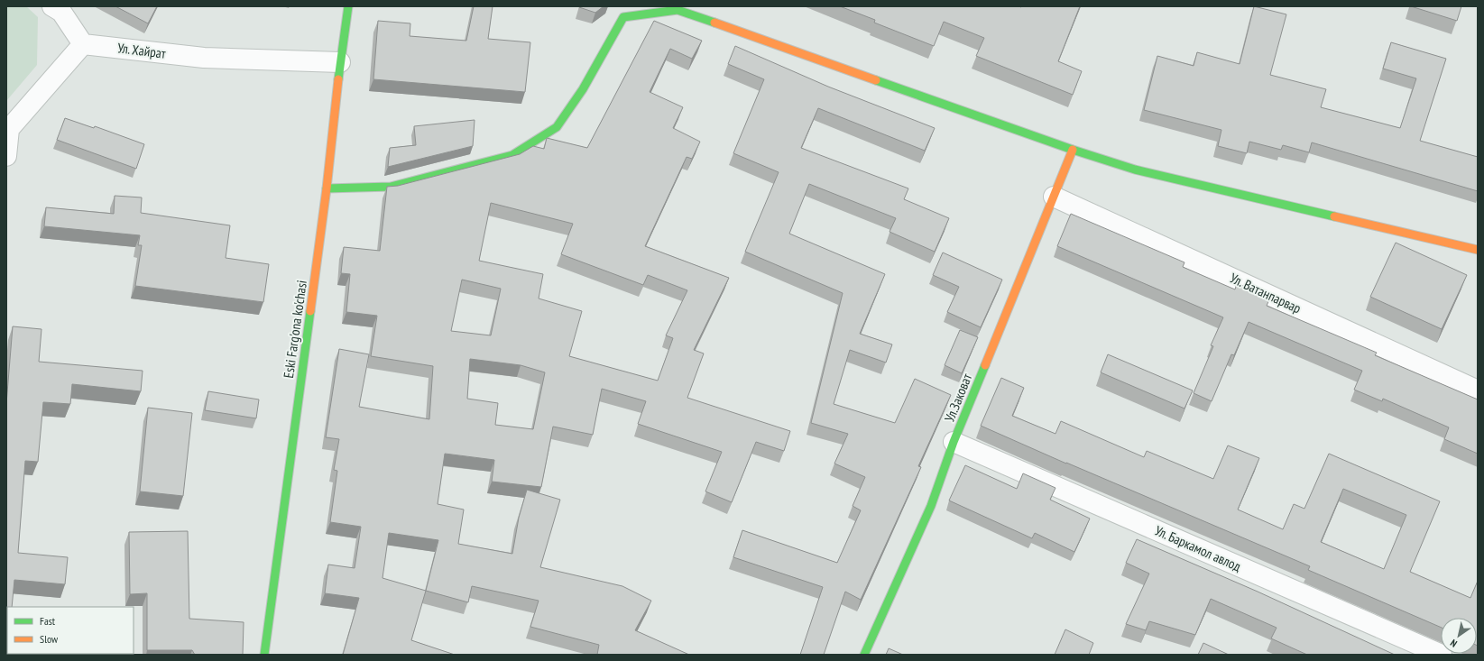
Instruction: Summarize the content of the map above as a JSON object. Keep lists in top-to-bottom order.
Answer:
{
  "streets": {
    "street": [
      "Ул. Хайрат",
      "Ул. Ватанпарвар",
      "Eski Farg'ona ko'chasi",
      "Ул.Заковат",
      "Ул. Баркамол авлод"
    ]
  },
  "crossings": [
    ["Ул. Хайрат", "Eski Farg'ona ko'chasi"],
    ["Ул. Ватанпарвар", "Ул.Заковат"],
    ["Ул.Заковат", "Ул. Баркамол авлод"]
  ],
  "legend": ["Fast", "Slow"],
  "north": "bottom left"
}
